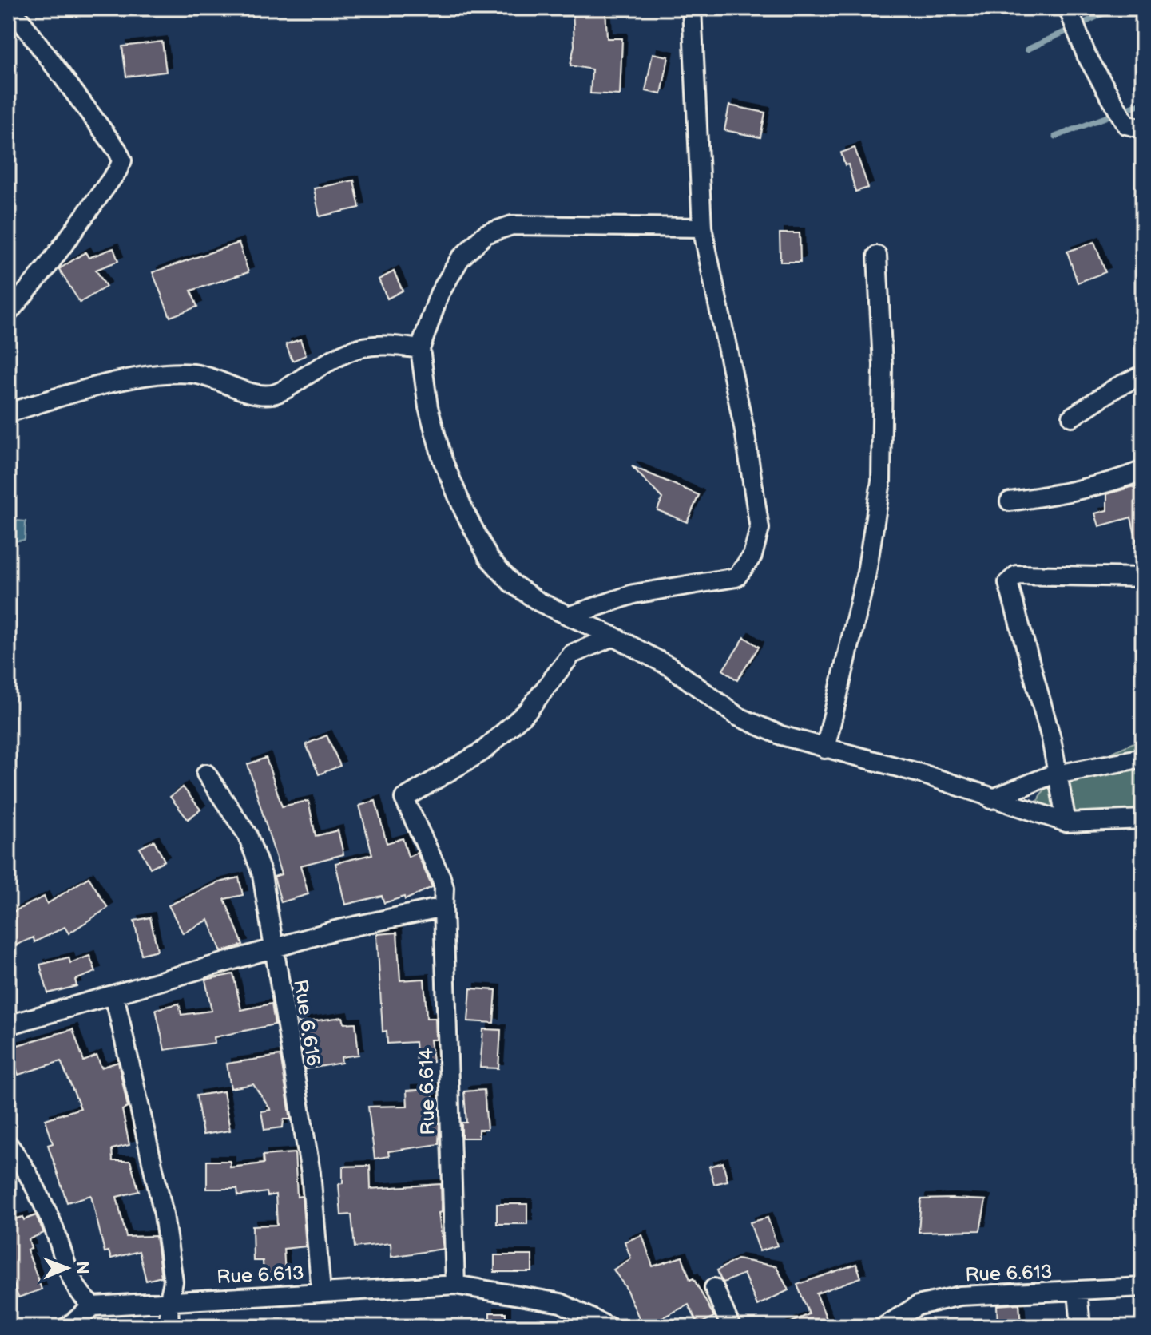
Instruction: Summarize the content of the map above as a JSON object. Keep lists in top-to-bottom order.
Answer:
{
  "streets": {
    "street": ["Rue 6.616", "Rue 6.614", "Rue 6.613"]
  },
  "crossings": [
    ["Rue 6.616", "Rue 6.613"],
    ["Rue 6.614", "Rue 6.613"]
  ],
  "north": "right"
}
